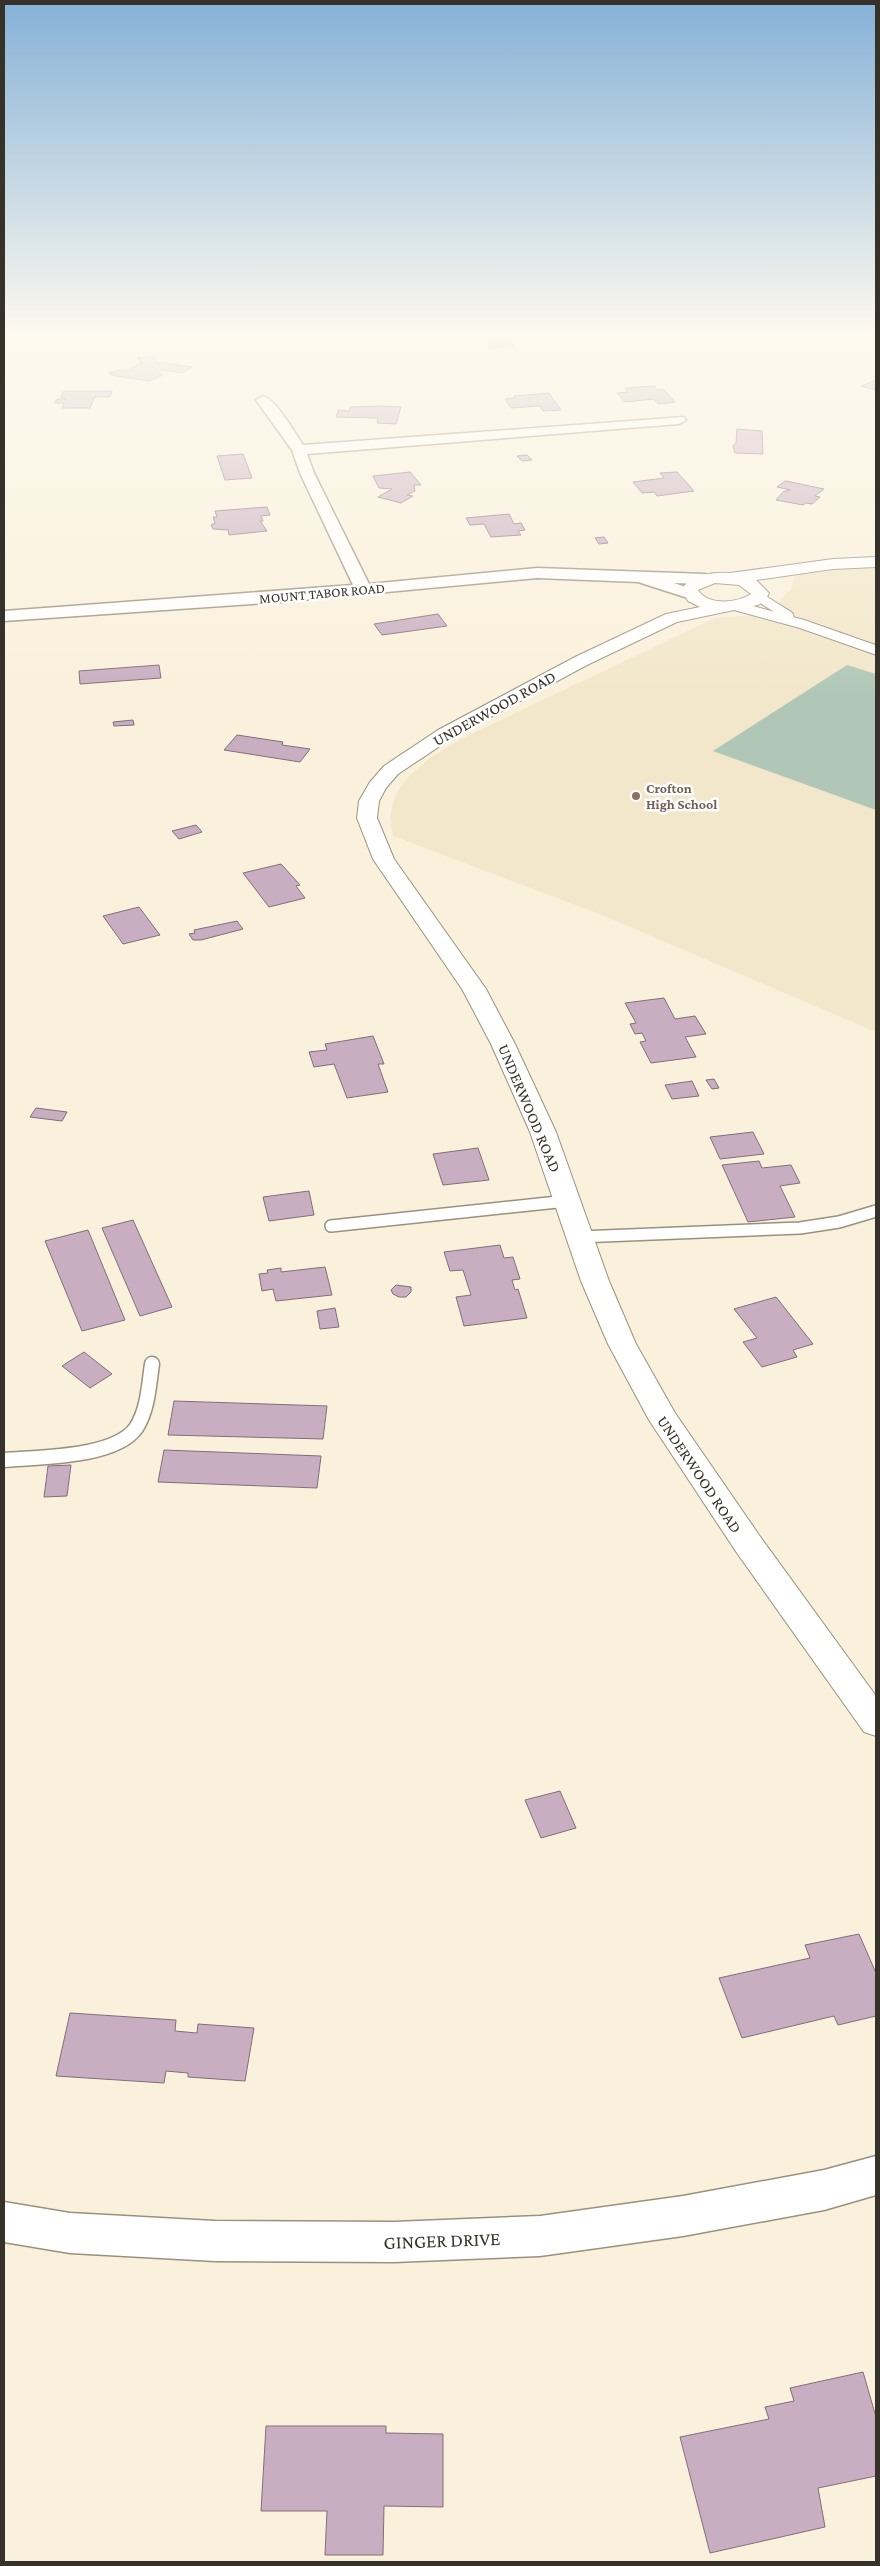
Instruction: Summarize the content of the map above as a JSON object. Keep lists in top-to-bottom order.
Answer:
{
  "streets": {
    "street": ["MOUNT TABOR ROAD", "UNDERWOOD ROAD", "GINGER DRIVE"]
  },
  "crossings": [
    ["MOUNT TABOR ROAD", "UNDERWOOD ROAD"]
  ],
  "places": ["Crofton High School"]
}
